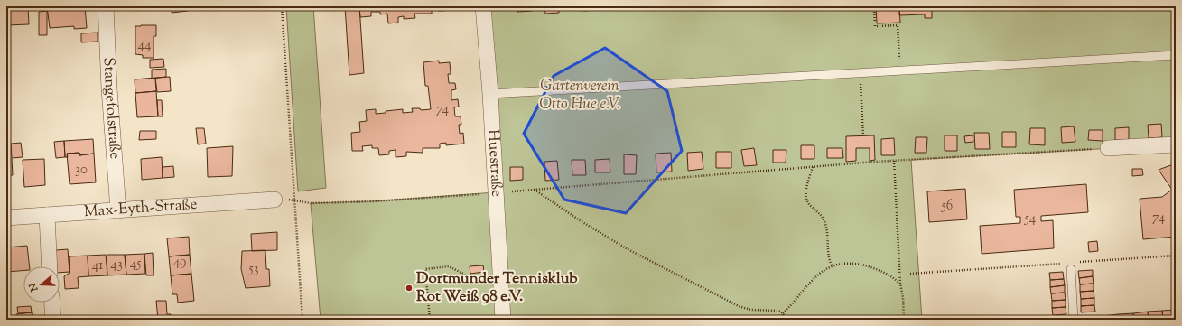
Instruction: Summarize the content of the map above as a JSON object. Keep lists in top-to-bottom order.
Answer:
{
  "streets": {
    "street": ["Stangefolstraße", "Huestraße", "Max-Eyth-Straße"]
  },
  "crossings": [
    ["Stangefolstraße", "Max-Eyth-Straße"]
  ],
  "parks": ["Gartenverein Otto Hue e.V."],
  "places": ["Dortmunder Tennisklub Rot Weiß 98 e.V."],
  "house_numbers": [
    "44",
    "74",
    "30",
    "56",
    "74",
    "54",
    "49",
    "45",
    "43",
    "41",
    "53"
  ],
  "north": "left"
}
